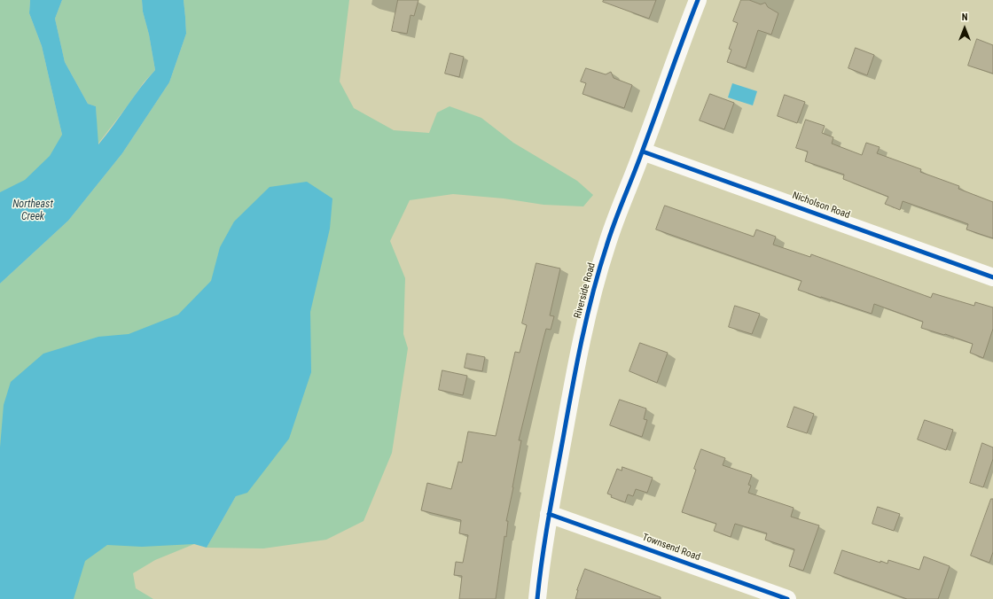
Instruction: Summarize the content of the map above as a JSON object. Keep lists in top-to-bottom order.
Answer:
{
  "streets": {
    "street": ["Nicholson Road", "Riverside Road", "Townsend Road"]
  },
  "crossings": [
    ["Nicholson Road", "Riverside Road"],
    ["Riverside Road", "Townsend Road"]
  ],
  "water": ["Northeast Creek"],
  "north": "top"
}
